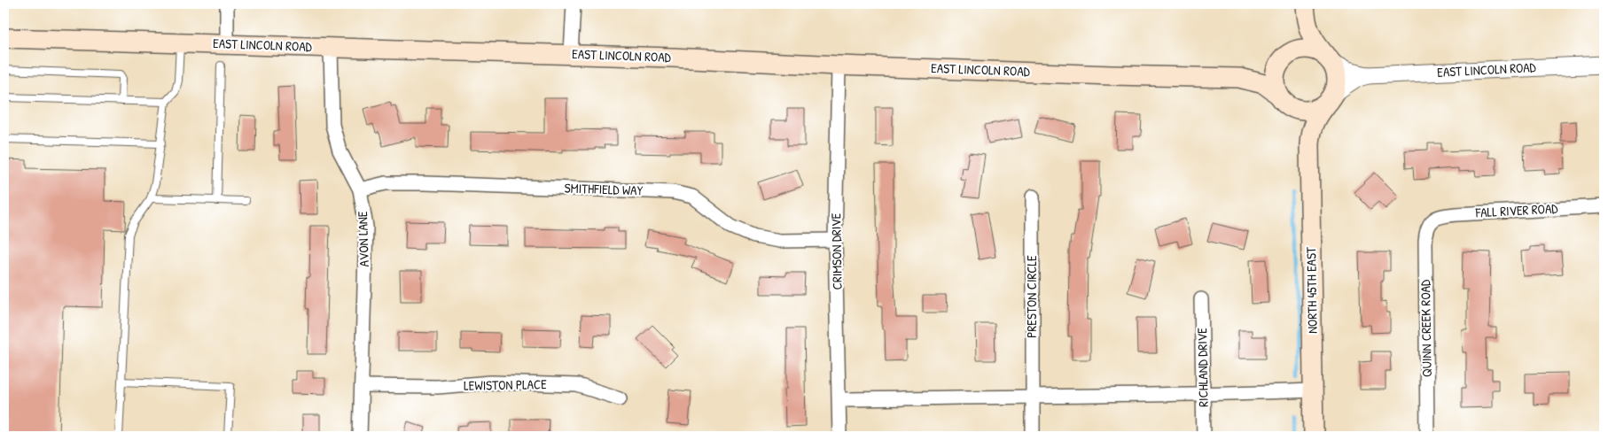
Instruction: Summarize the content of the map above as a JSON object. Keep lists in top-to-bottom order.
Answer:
{
  "streets": {
    "main road": ["EAST LINCOLN ROAD", "NORTH 45TH EAST"],
    "street": [
      "SMITHFIELD WAY",
      "FALL RIVER ROAD",
      "AVON LANE",
      "CRIMSON DRIVE",
      "PRESTON CIRCLE",
      "QUINN CREEK ROAD",
      "RICHLAND DRIVE",
      "LEWISTON PLACE"
    ]
  },
  "crossings": [
    ["EAST LINCOLN ROAD", "AVON LANE"],
    ["EAST LINCOLN ROAD", "CRIMSON DRIVE"],
    ["EAST LINCOLN ROAD", "NORTH 45TH EAST"],
    ["SMITHFIELD WAY", "AVON LANE"],
    ["SMITHFIELD WAY", "CRIMSON DRIVE"],
    ["FALL RIVER ROAD", "QUINN CREEK ROAD"],
    ["AVON LANE", "LEWISTON PLACE"]
  ]
}
